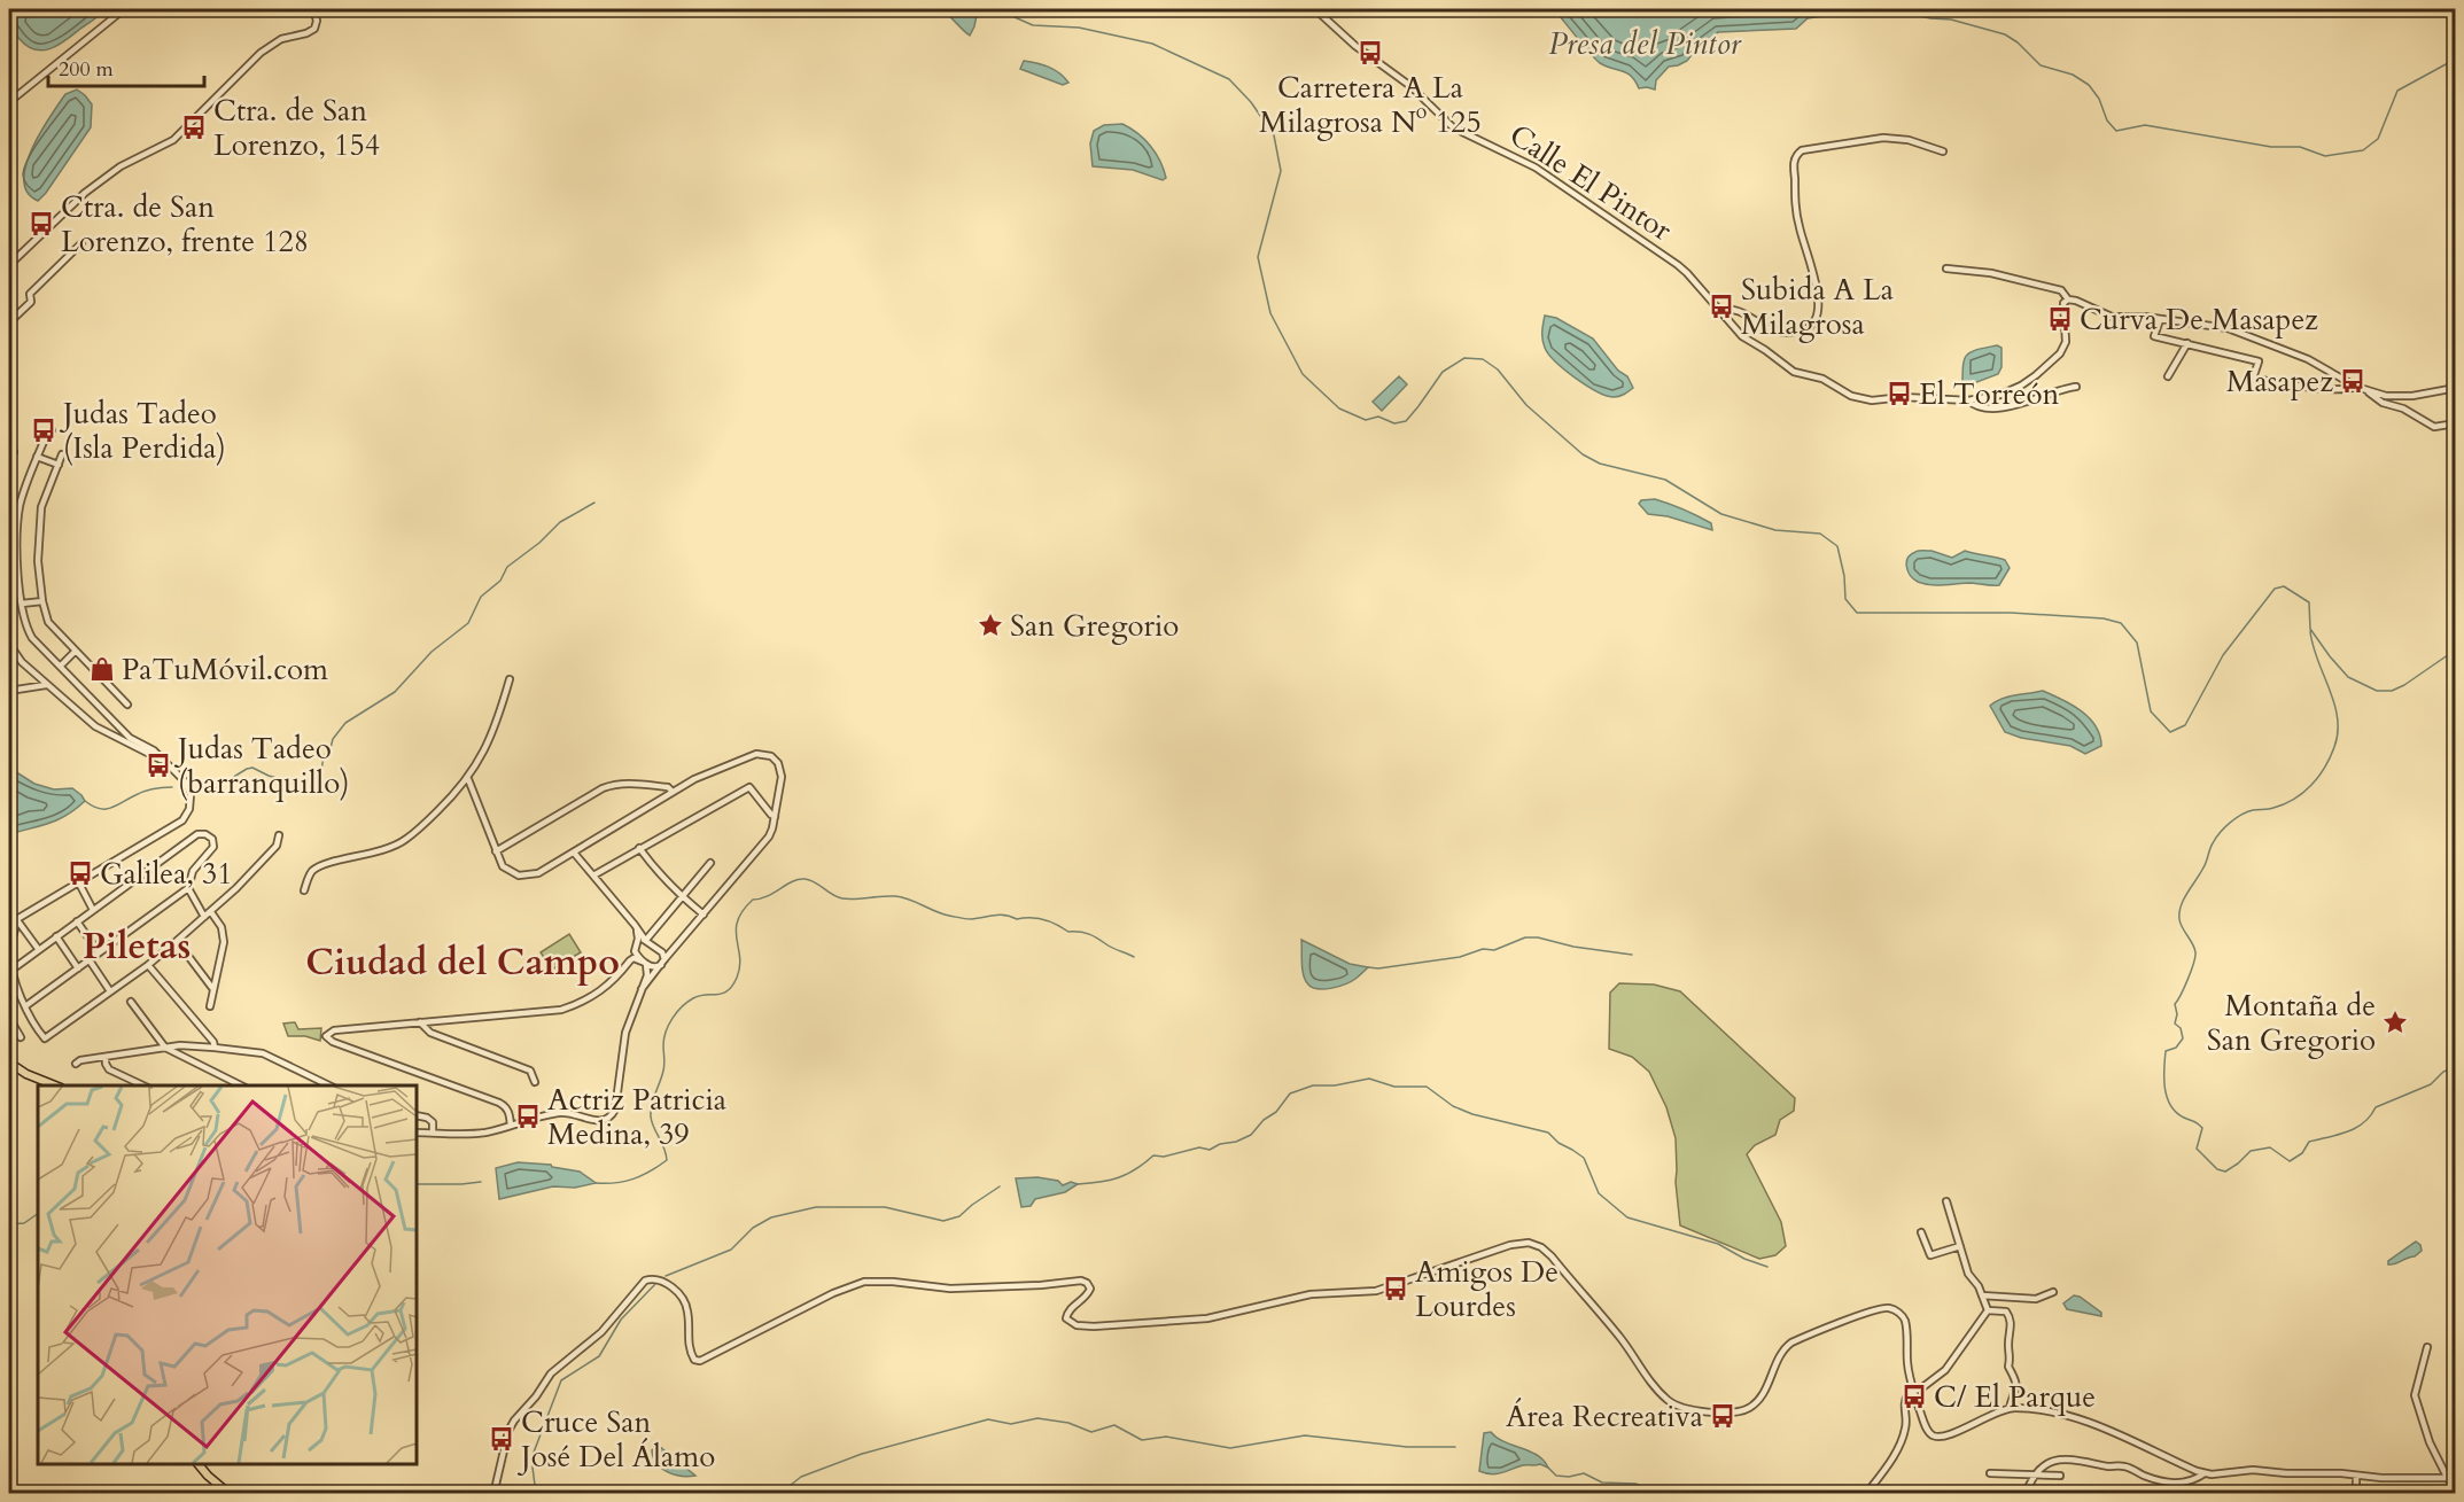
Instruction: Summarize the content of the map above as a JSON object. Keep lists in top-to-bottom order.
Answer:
{
  "streets": {
    "street": ["Calle El Pintor"]
  },
  "districts": ["Piletas", "Ciudad del Campo"],
  "water": ["Presa del Pintor"],
  "places": {
    "bus stop": [
      "Carretera A La Milagrosa Nº 125",
      "Ctra. de San Lorenzo, 154",
      "Ctra. de San Lorenzo, frente 128",
      "Subida A La Milagrosa",
      "Curva De Masapez",
      "Masapez",
      "El Torreón",
      "Judas Tadeo (Isla Perdida)",
      "Judas Tadeo (barranquillo)",
      "Galilea, 31",
      "Actriz Patricia Medina, 39",
      "Amigos De Lourdes",
      "C/ El Parque",
      "Área Recreativa",
      "Cruce San José Del Álamo"
    ],
    "place": ["San Gregorio", "Montaña de San Gregorio"],
    "shop": ["PaTuMóvil.com"]
  },
  "scale_bar": "200 m"
}
